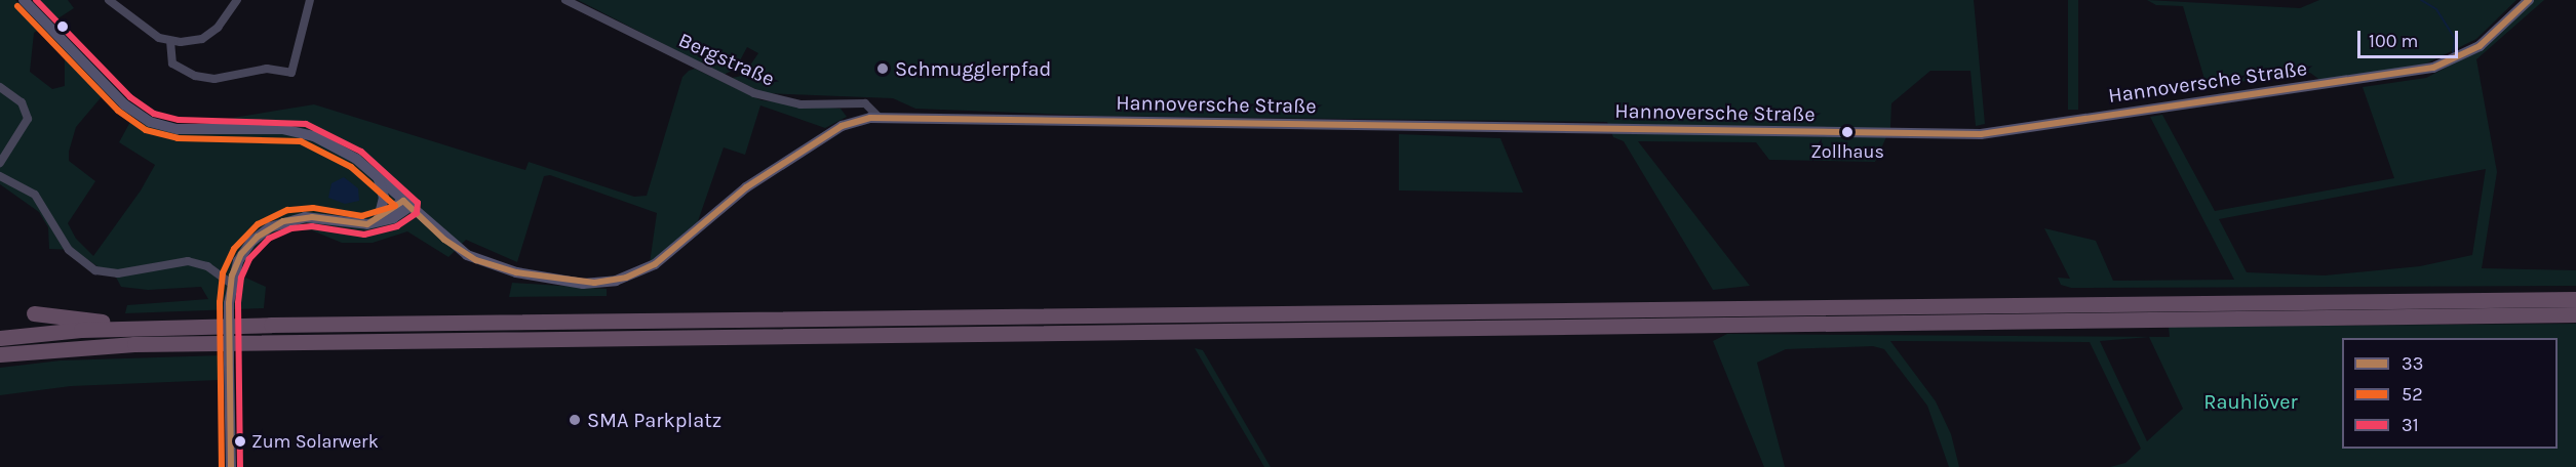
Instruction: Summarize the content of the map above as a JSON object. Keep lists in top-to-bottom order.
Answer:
{
  "streets": {
    "main road": ["Hannoversche Straße"],
    "street": ["Bergstraße"]
  },
  "crossings": [
    ["Bergstraße", "Hannoversche Straße"]
  ],
  "parks": ["Rauhlöver"],
  "places": [
    "Schmugglerpfad",
    "Zollhaus",
    "SMA Parkplatz",
    "Zum Solarwerk"
  ],
  "lines": ["transit line 33", "transit line 31", "transit line 52"],
  "legend": ["33", "52", "31"],
  "scale_bar": "100 m"
}
